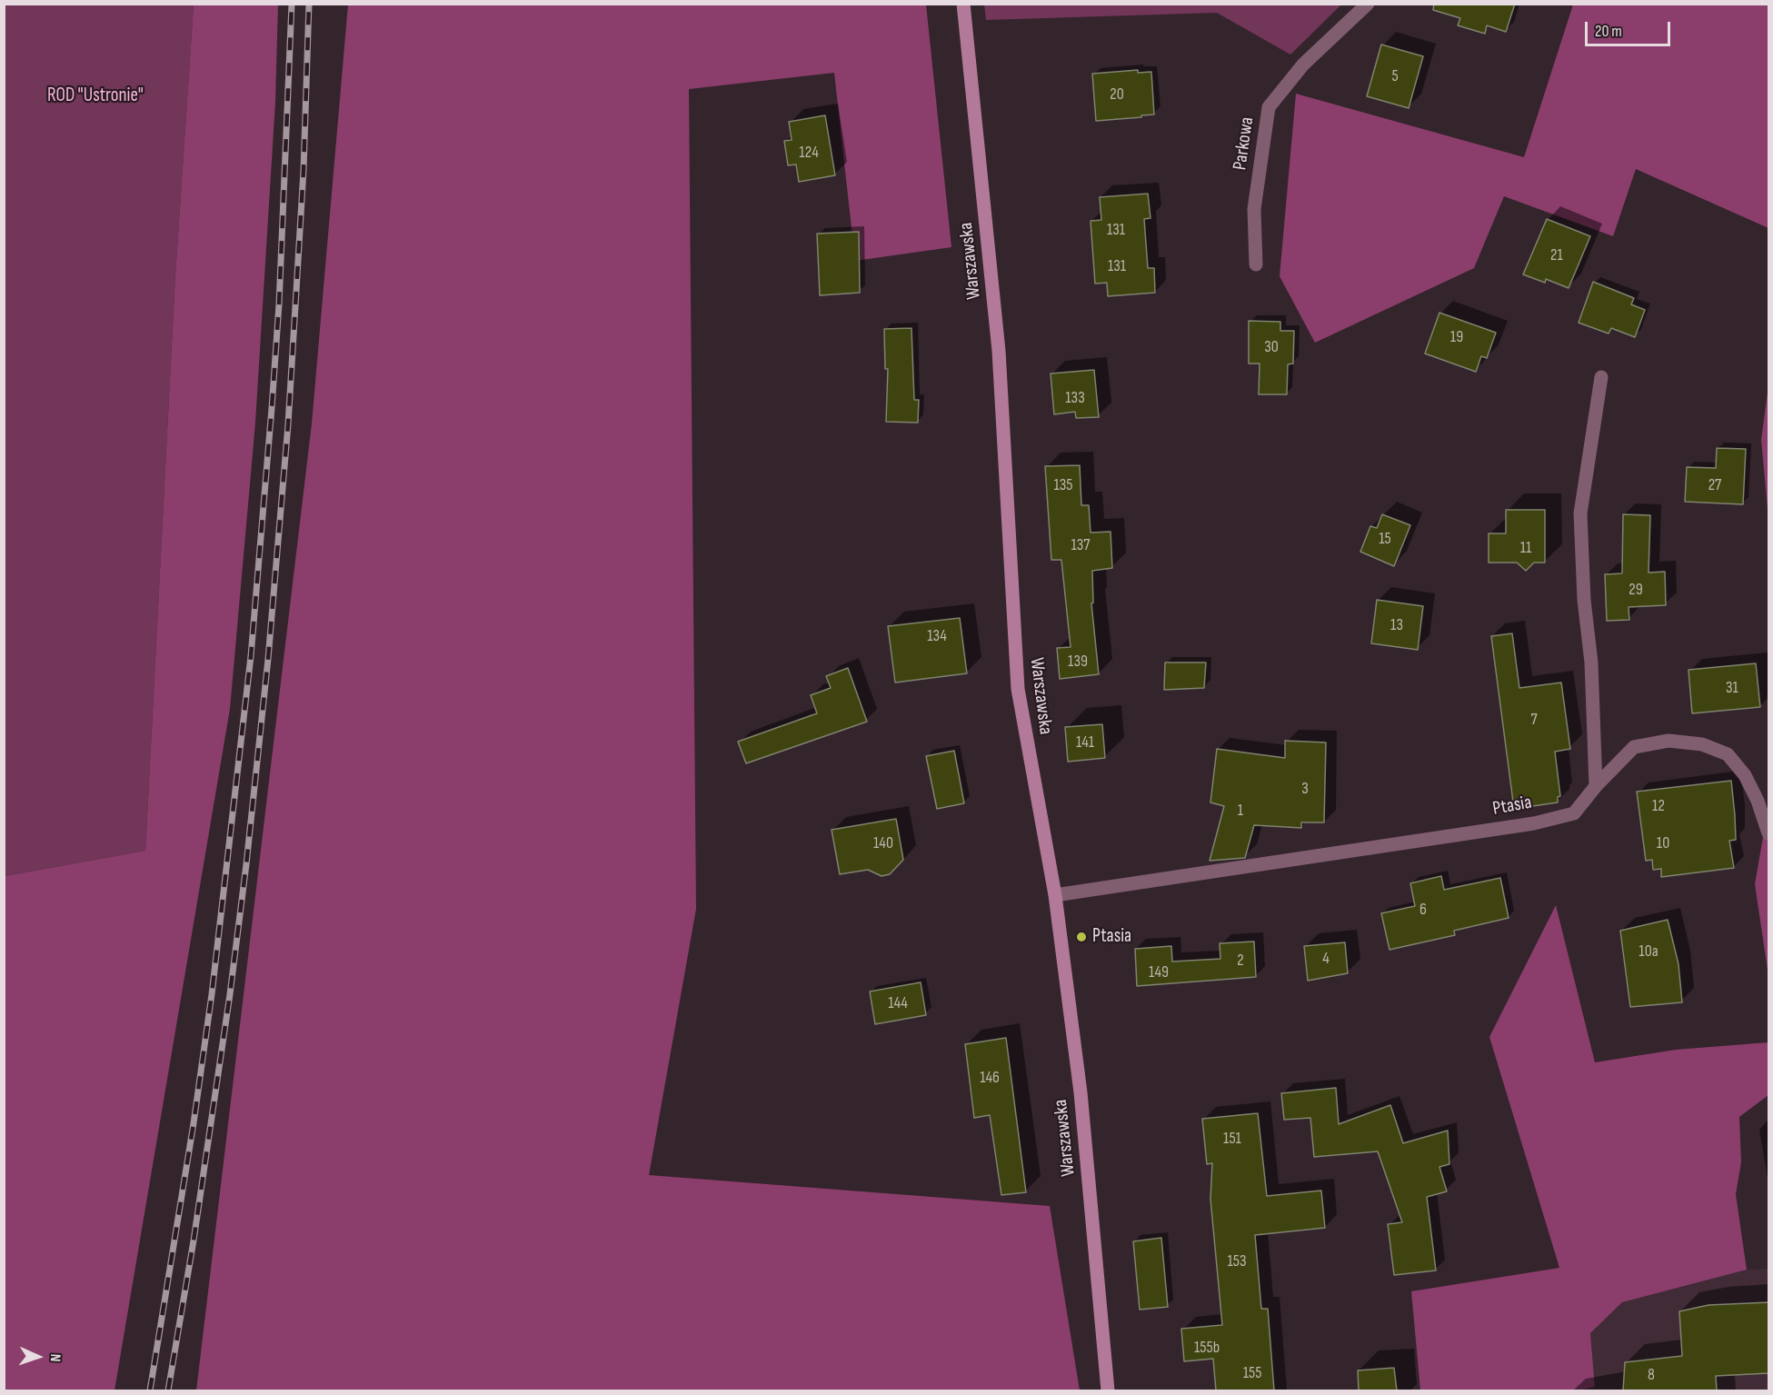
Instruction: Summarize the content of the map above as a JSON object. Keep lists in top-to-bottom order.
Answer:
{
  "streets": {
    "street": ["Parkowa", "Warszawska", "Ptasia"]
  },
  "crossings": [
    ["Warszawska", "Ptasia"]
  ],
  "parks": ["ROD \"Ustronie\""],
  "places": ["Ptasia"],
  "house_numbers": [
    "5",
    "20",
    "124",
    "131",
    "21",
    "131",
    "19",
    "30",
    "133",
    "135",
    "27",
    "15",
    "137",
    "11",
    "29",
    "13",
    "134",
    "139",
    "31",
    "7",
    "141",
    "3",
    "12",
    "1",
    "140",
    "10",
    "6",
    "10a",
    "4",
    "2",
    "149",
    "144",
    "146",
    "151",
    "153",
    "155b",
    "155",
    "8"
  ],
  "scale_bar": "20 m",
  "north": "right"
}
